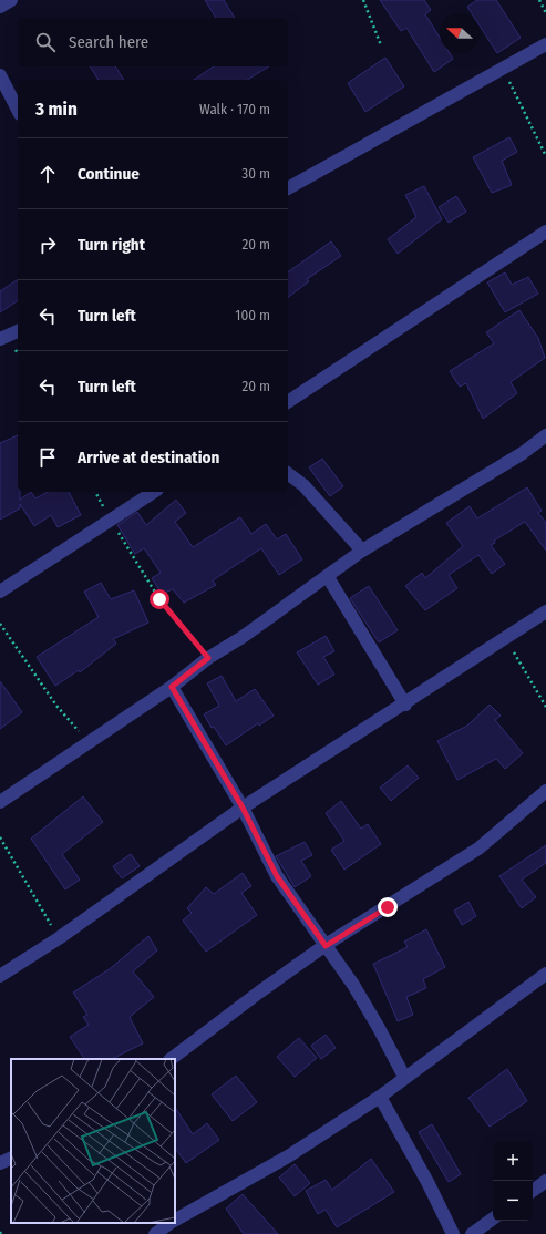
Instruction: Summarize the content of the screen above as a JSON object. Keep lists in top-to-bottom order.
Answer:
{
  "north": "left",
  "page": {
    "search": "Search here",
    "heading": ["3 min", "Walk · 170 m"],
    "list": [
      ["Continue", "30 m"],
      ["Turn right", "20 m"],
      ["Turn left", "100 m"],
      ["Turn left", "20 m"],
      "Arrive at destination"
    ],
    "map_buttons": ["+", "−"]
  }
}
